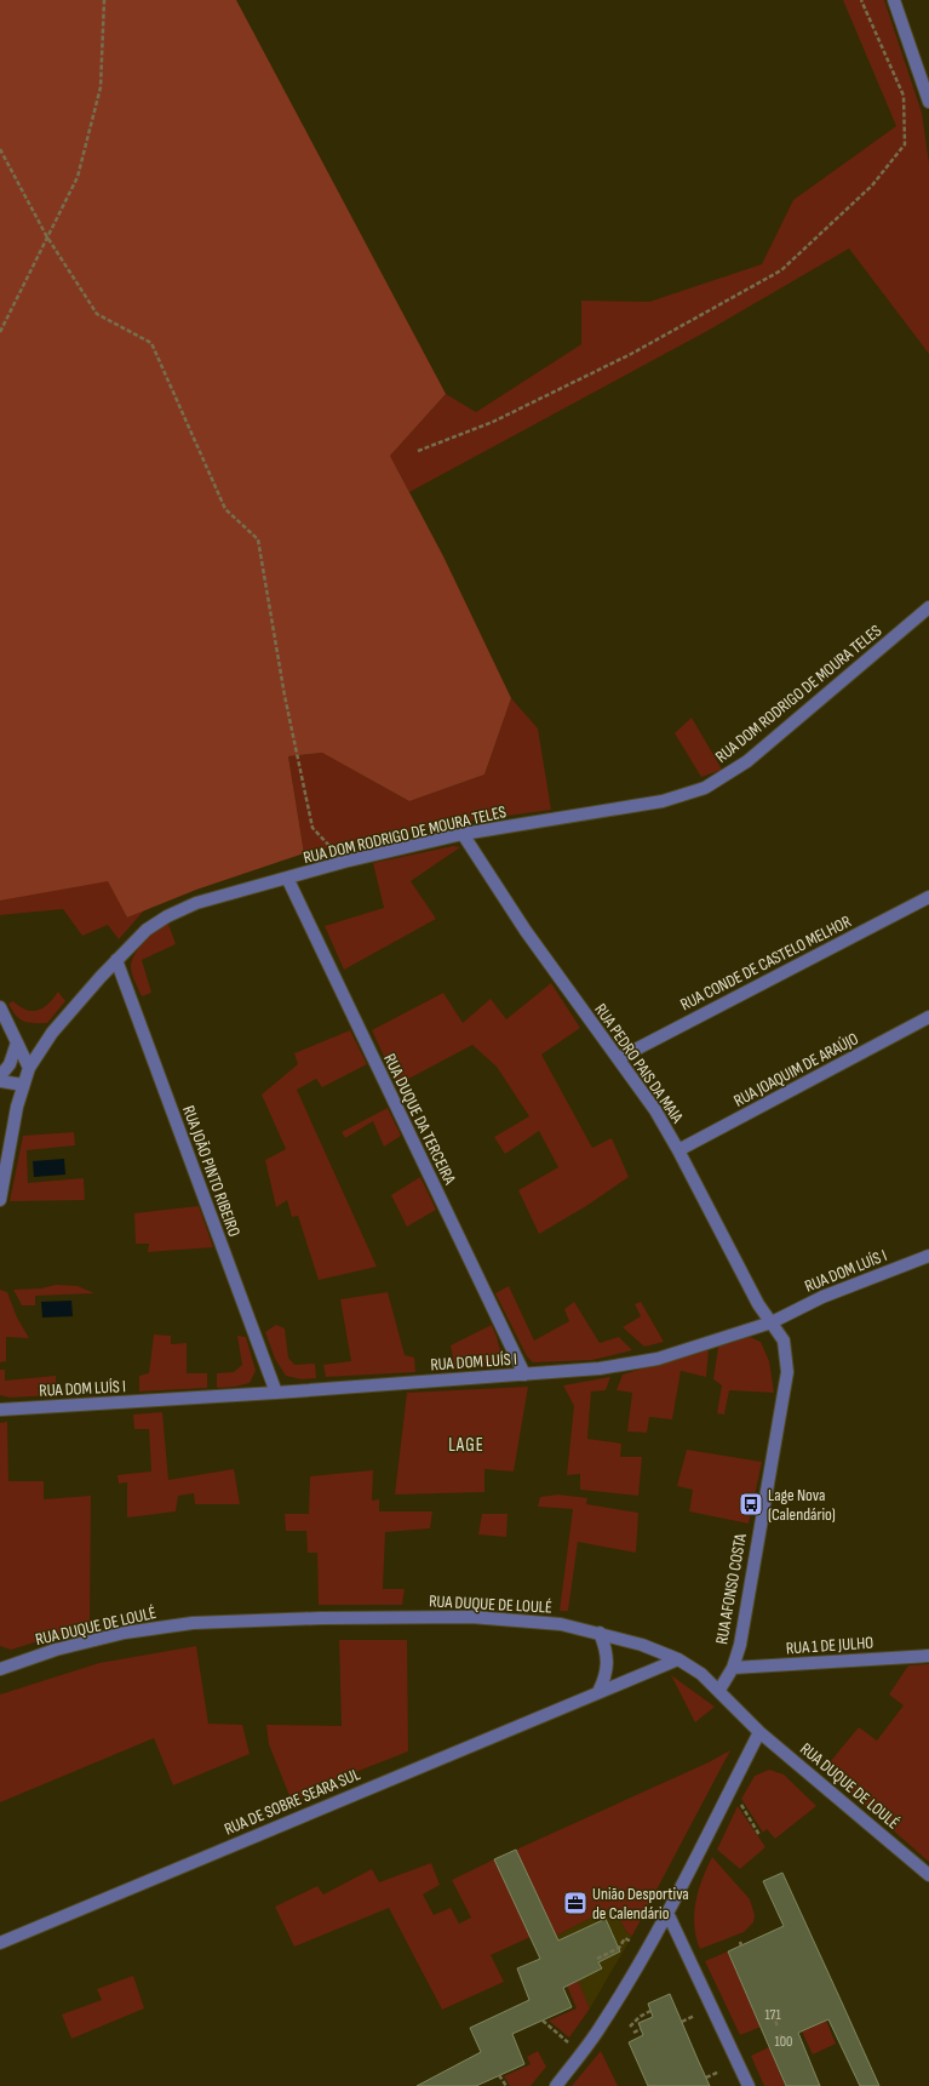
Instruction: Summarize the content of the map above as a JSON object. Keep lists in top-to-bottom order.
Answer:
{
  "streets": {
    "street": [
      "RUA DOM RODRIGO DE MOURA TELES",
      "RUA CONDE DE CASTELO MELHOR",
      "RUA PEDRO PAIS DA MAIA",
      "RUA JOAQUIM DE ARAÚJO",
      "RUA DUQUE DA TERCEIRA",
      "RUA JOÃO PINTO RIBEIRO",
      "RUA DOM LUÍS I",
      "RUA AFONSO COSTA",
      "RUA DUQUE DE LOULÉ",
      "RUA 1 DE JULHO",
      "RUA DE SOBRE SEARA SUL"
    ]
  },
  "crossings": [
    ["RUA DOM RODRIGO DE MOURA TELES", "RUA PEDRO PAIS DA MAIA"],
    ["RUA DOM RODRIGO DE MOURA TELES", "RUA DUQUE DA TERCEIRA"],
    ["RUA DOM RODRIGO DE MOURA TELES", "RUA JOÃO PINTO RIBEIRO"],
    ["RUA CONDE DE CASTELO MELHOR", "RUA PEDRO PAIS DA MAIA"],
    ["RUA PEDRO PAIS DA MAIA", "RUA JOAQUIM DE ARAÚJO"],
    ["RUA PEDRO PAIS DA MAIA", "RUA DOM LUÍS I"],
    ["RUA PEDRO PAIS DA MAIA", "RUA AFONSO COSTA"],
    ["RUA DUQUE DA TERCEIRA", "RUA DOM LUÍS I"],
    ["RUA JOÃO PINTO RIBEIRO", "RUA DOM LUÍS I"],
    ["RUA DOM LUÍS I", "RUA AFONSO COSTA"],
    ["RUA AFONSO COSTA", "RUA DUQUE DE LOULÉ"],
    ["RUA AFONSO COSTA", "RUA 1 DE JULHO"],
    ["RUA DUQUE DE LOULÉ", "RUA DE SOBRE SEARA SUL"]
  ],
  "districts": ["LAGE"],
  "places": {
    "bus stop": ["Lage Nova (Calendário)"],
    "office": ["União Desportiva de Calendário"]
  },
  "house_numbers": ["171", "100"]
}
